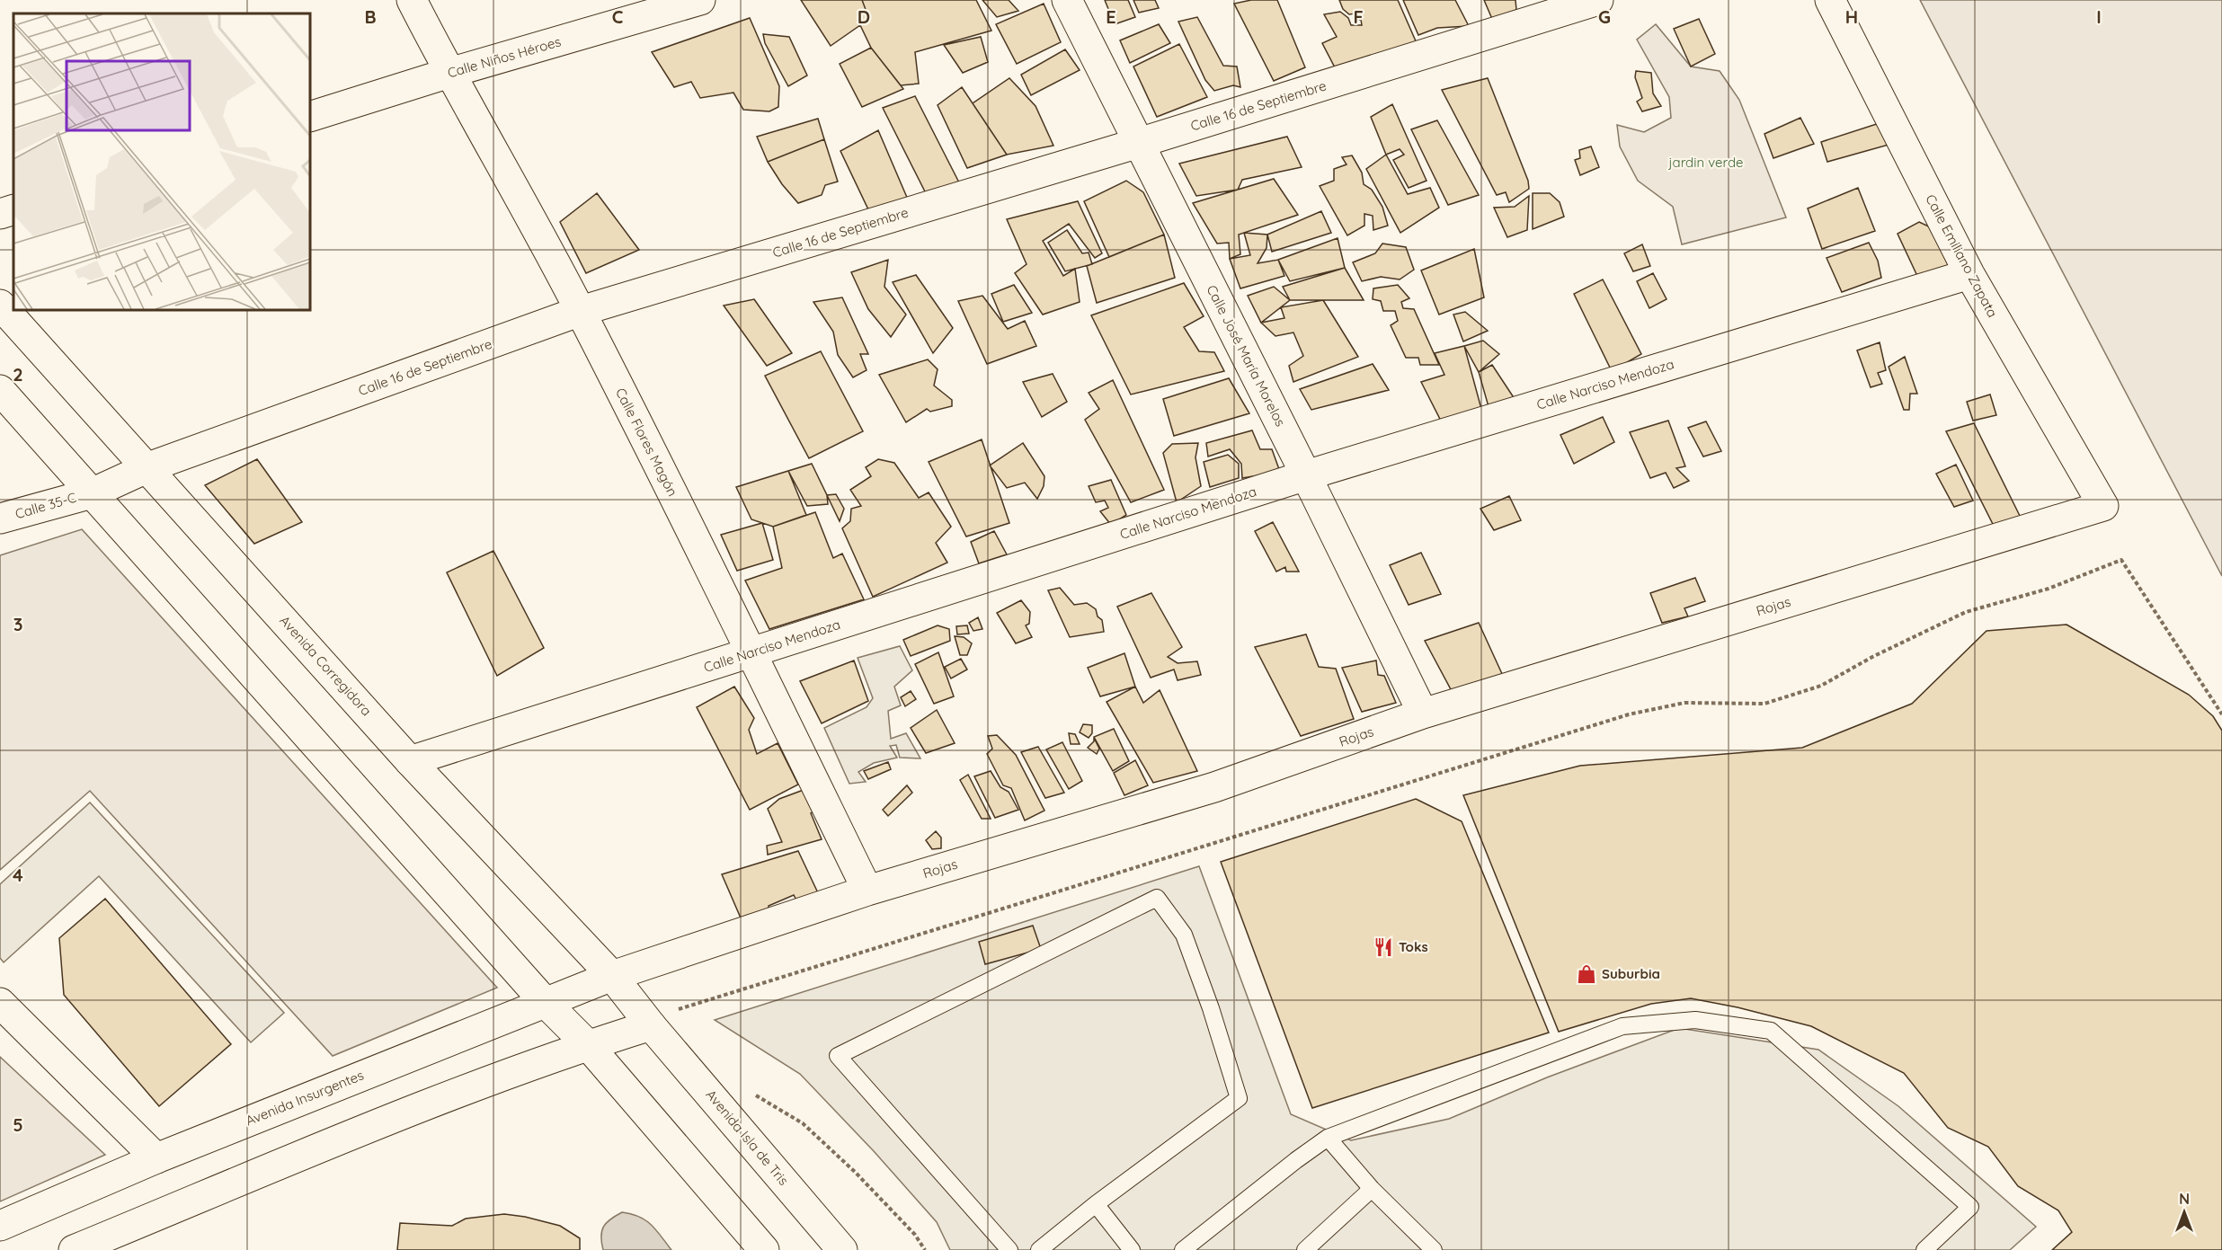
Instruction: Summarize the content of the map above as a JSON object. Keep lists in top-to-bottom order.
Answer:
{
  "streets": {
    "street": [
      "Calle Niños Héroes",
      "Calle 16 de Septiembre",
      "Calle Emiliano Zapata",
      "Calle José María Morelos",
      "Calle Narciso Mendoza",
      "Calle Flores Magón",
      "Calle 35-C",
      "Rojas",
      "Avenida Corregidora",
      "Avenida Insurgentes",
      "Avenida Isla de Tris"
    ]
  },
  "crossings": [
    ["Calle Niños Héroes", "Calle Flores Magón"],
    ["Calle 16 de Septiembre", "Calle José María Morelos"],
    ["Calle 16 de Septiembre", "Calle Flores Magón"],
    ["Calle 16 de Septiembre", "Calle 35-C"],
    ["Calle 16 de Septiembre", "Avenida Corregidora"],
    ["Calle Emiliano Zapata", "Calle Narciso Mendoza"],
    ["Calle Emiliano Zapata", "Rojas"],
    ["Calle José María Morelos", "Calle Narciso Mendoza"],
    ["Calle José María Morelos", "Rojas"],
    ["Calle Narciso Mendoza", "Calle Flores Magón"],
    ["Calle Narciso Mendoza", "Avenida Corregidora"],
    ["Calle Flores Magón", "Rojas"],
    ["Rojas", "Avenida Corregidora"],
    ["Rojas", "Avenida Insurgentes"],
    ["Avenida Corregidora", "Avenida Insurgentes"],
    ["Avenida Corregidora", "Avenida Isla de Tris"]
  ],
  "parks": ["jardin verde"],
  "places": {
    "restaurant": ["Toks"],
    "shop": ["Suburbia"]
  },
  "north": "top",
  "grid": {
    "columns": [
      "B",
      "C",
      "D",
      "E",
      "F",
      "G",
      "H",
      "I"
    ],
    "rows": [
      "2",
      "3",
      "4",
      "5"
    ]
  }
}
